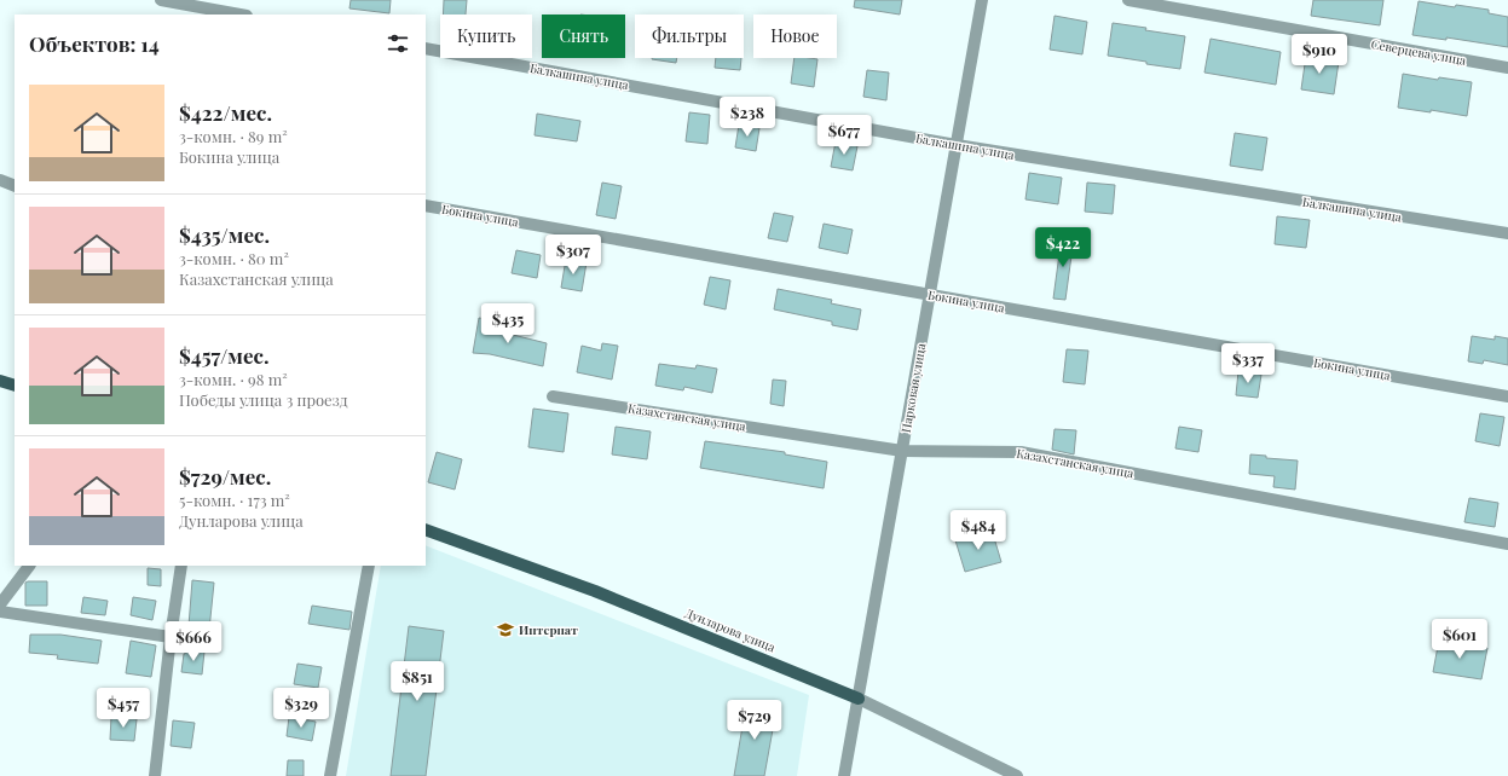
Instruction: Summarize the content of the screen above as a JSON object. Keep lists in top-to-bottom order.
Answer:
{
  "streets": {
    "main road": ["Дунларова улица"],
    "street": [
      "Северцева улица",
      "Балкашина улица",
      "Бокина улица",
      "Парковая улица",
      "Казахстанская улица"
    ]
  },
  "crossings": [
    ["Балкашина улица", "Парковая улица"],
    ["Бокина улица", "Парковая улица"],
    ["Парковая улица", "Казахстанская улица"],
    ["Парковая улица", "Дунларова улица"]
  ],
  "places": {
    "school or university": ["Интернат"]
  },
  "page": {
    "chip": [
      "Купить",
      "Снять",
      "Фильтры",
      "Новое"
    ],
    "heading": "Объектов: 14",
    "price": [
      "$910",
      "$238",
      "$677",
      "$422",
      "$307",
      "$435",
      "$337",
      "$484",
      "$601",
      "$666",
      "$851",
      "$457",
      "$329",
      "$729"
    ],
    "list": [
      {
        "name": "$422/мес.",
        "note": "3-комн. · 89 m² · Бокина улица"
      },
      {
        "name": "$435/мес.",
        "note": "3-комн. · 80 m² · Казахстанская улица"
      },
      {
        "name": "$457/мес.",
        "note": "3-комн. · 98 m² · Победы улица 3 проезд"
      },
      {
        "name": "$729/мес.",
        "note": "5-комн. · 173 m² · Дунларова улица"
      }
    ]
  }
}
